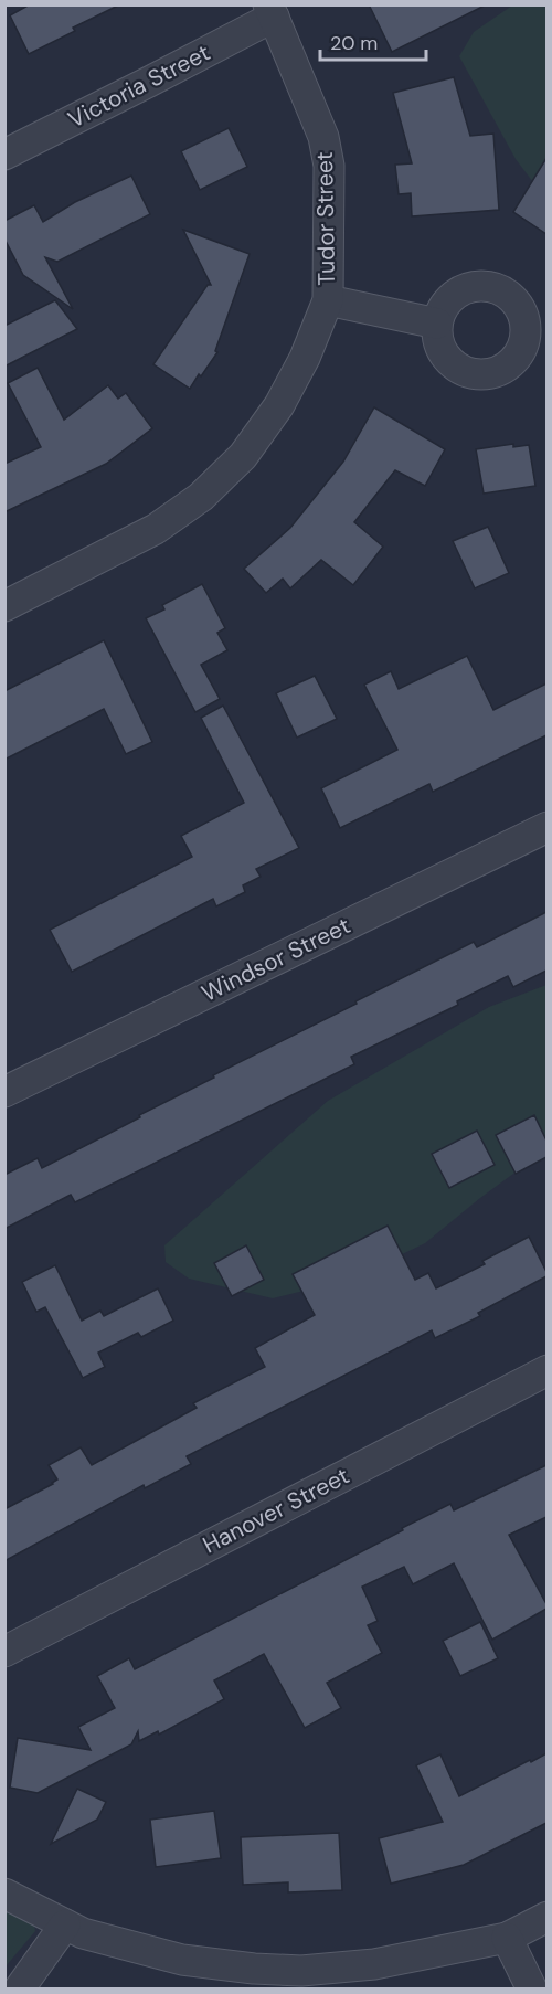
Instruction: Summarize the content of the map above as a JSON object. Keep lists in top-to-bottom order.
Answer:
{
  "streets": {
    "street": [
      "Victoria Street",
      "Tudor Street",
      "Windsor Street",
      "Hanover Street"
    ]
  },
  "crossings": [
    ["Victoria Street", "Tudor Street"]
  ],
  "scale_bar": "20 m"
}
